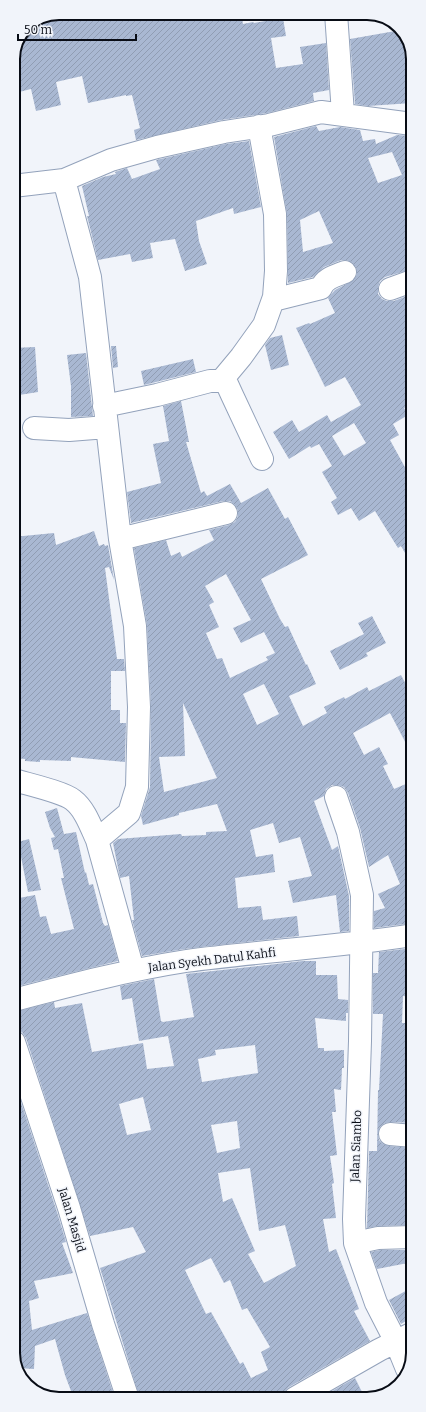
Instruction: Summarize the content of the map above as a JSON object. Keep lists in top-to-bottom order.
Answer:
{
  "streets": {
    "street": ["Jalan Syekh Datul Kahfi", "Jalan Siambo", "Jalan Masjid"]
  },
  "crossings": [
    ["Jalan Syekh Datul Kahfi", "Jalan Siambo"]
  ],
  "scale_bar": "50 m"
}
